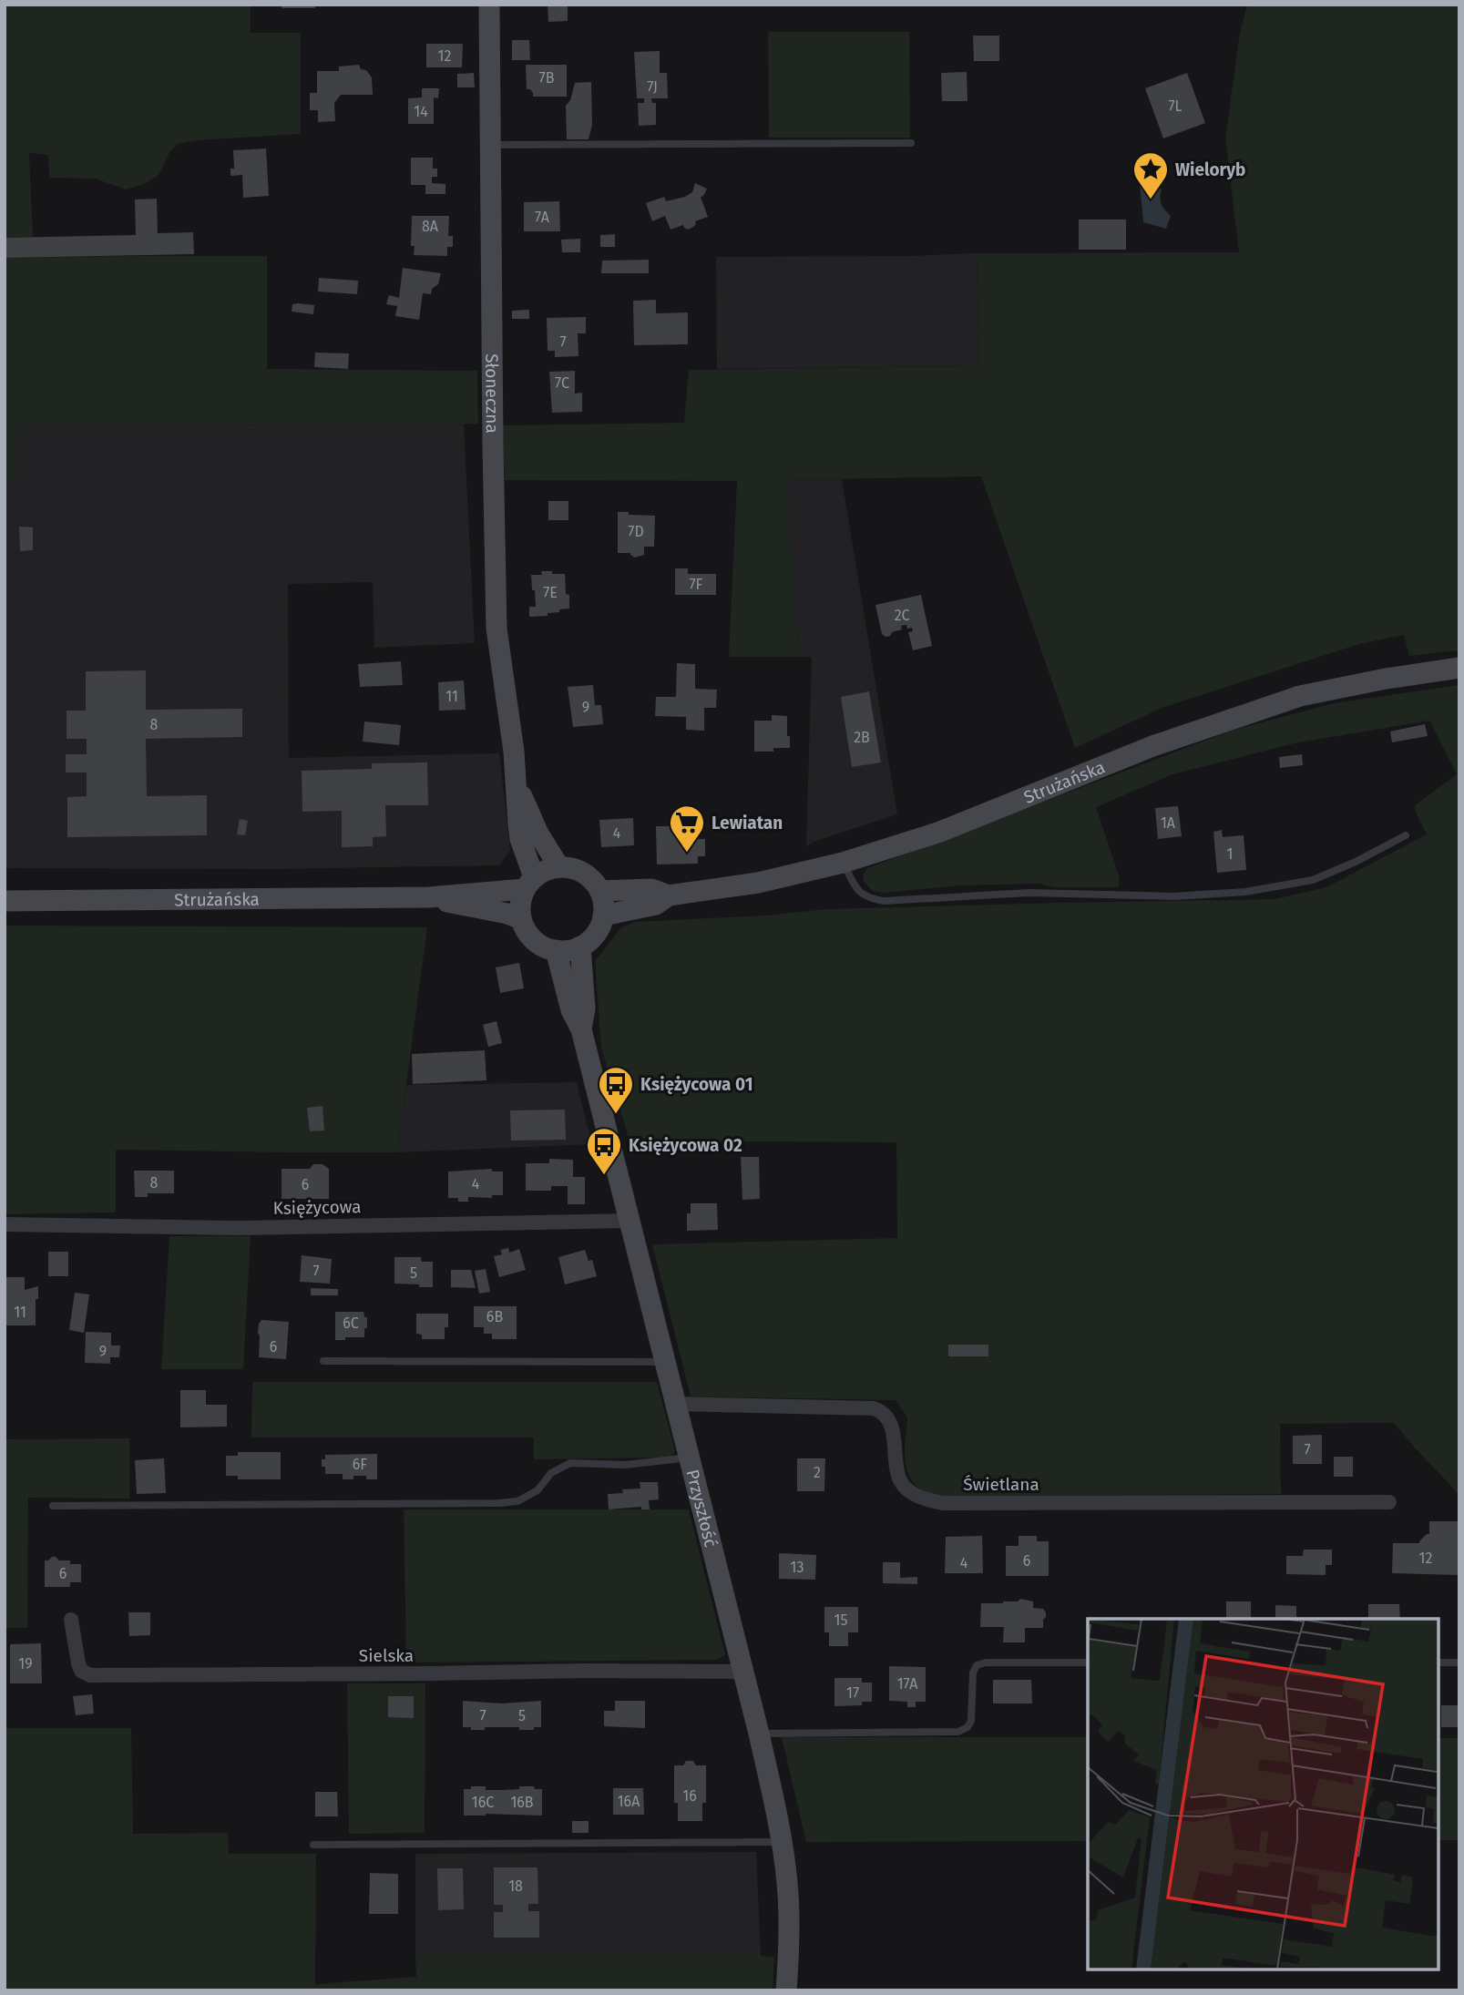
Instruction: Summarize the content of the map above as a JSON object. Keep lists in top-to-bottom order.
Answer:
{
  "streets": {
    "street": [
      "Słoneczna",
      "Strużańska",
      "Księżycowa",
      "Świetlana",
      "Przyszłość",
      "Sielska"
    ]
  },
  "crossings": [
    ["Słoneczna", "Strużańska"],
    ["Słoneczna", "Przyszłość"],
    ["Strużańska", "Przyszłość"],
    ["Księżycowa", "Przyszłość"],
    ["Świetlana", "Przyszłość"],
    ["Przyszłość", "Sielska"]
  ],
  "places": {
    "place": ["Wieloryb"],
    "supermarket": ["Lewiatan"],
    "bus stop": ["Księżycowa 01", "Księżycowa 02"]
  },
  "house_numbers": [
    "12",
    "7B",
    "7J",
    "7L",
    "14",
    "7A",
    "8A",
    "7",
    "7C",
    "7D",
    "7F",
    "7E",
    "2C",
    "11",
    "9",
    "8",
    "2B",
    "1A",
    "4",
    "1",
    "8",
    "4",
    "6",
    "7",
    "5",
    "11",
    "6B",
    "6C",
    "6",
    "9",
    "7",
    "6F",
    "2",
    "12",
    "6",
    "4",
    "13",
    "6",
    "15",
    "19",
    "17A",
    "17",
    "7",
    "5",
    "16",
    "16A",
    "16C",
    "16B",
    "18"
  ]
}
